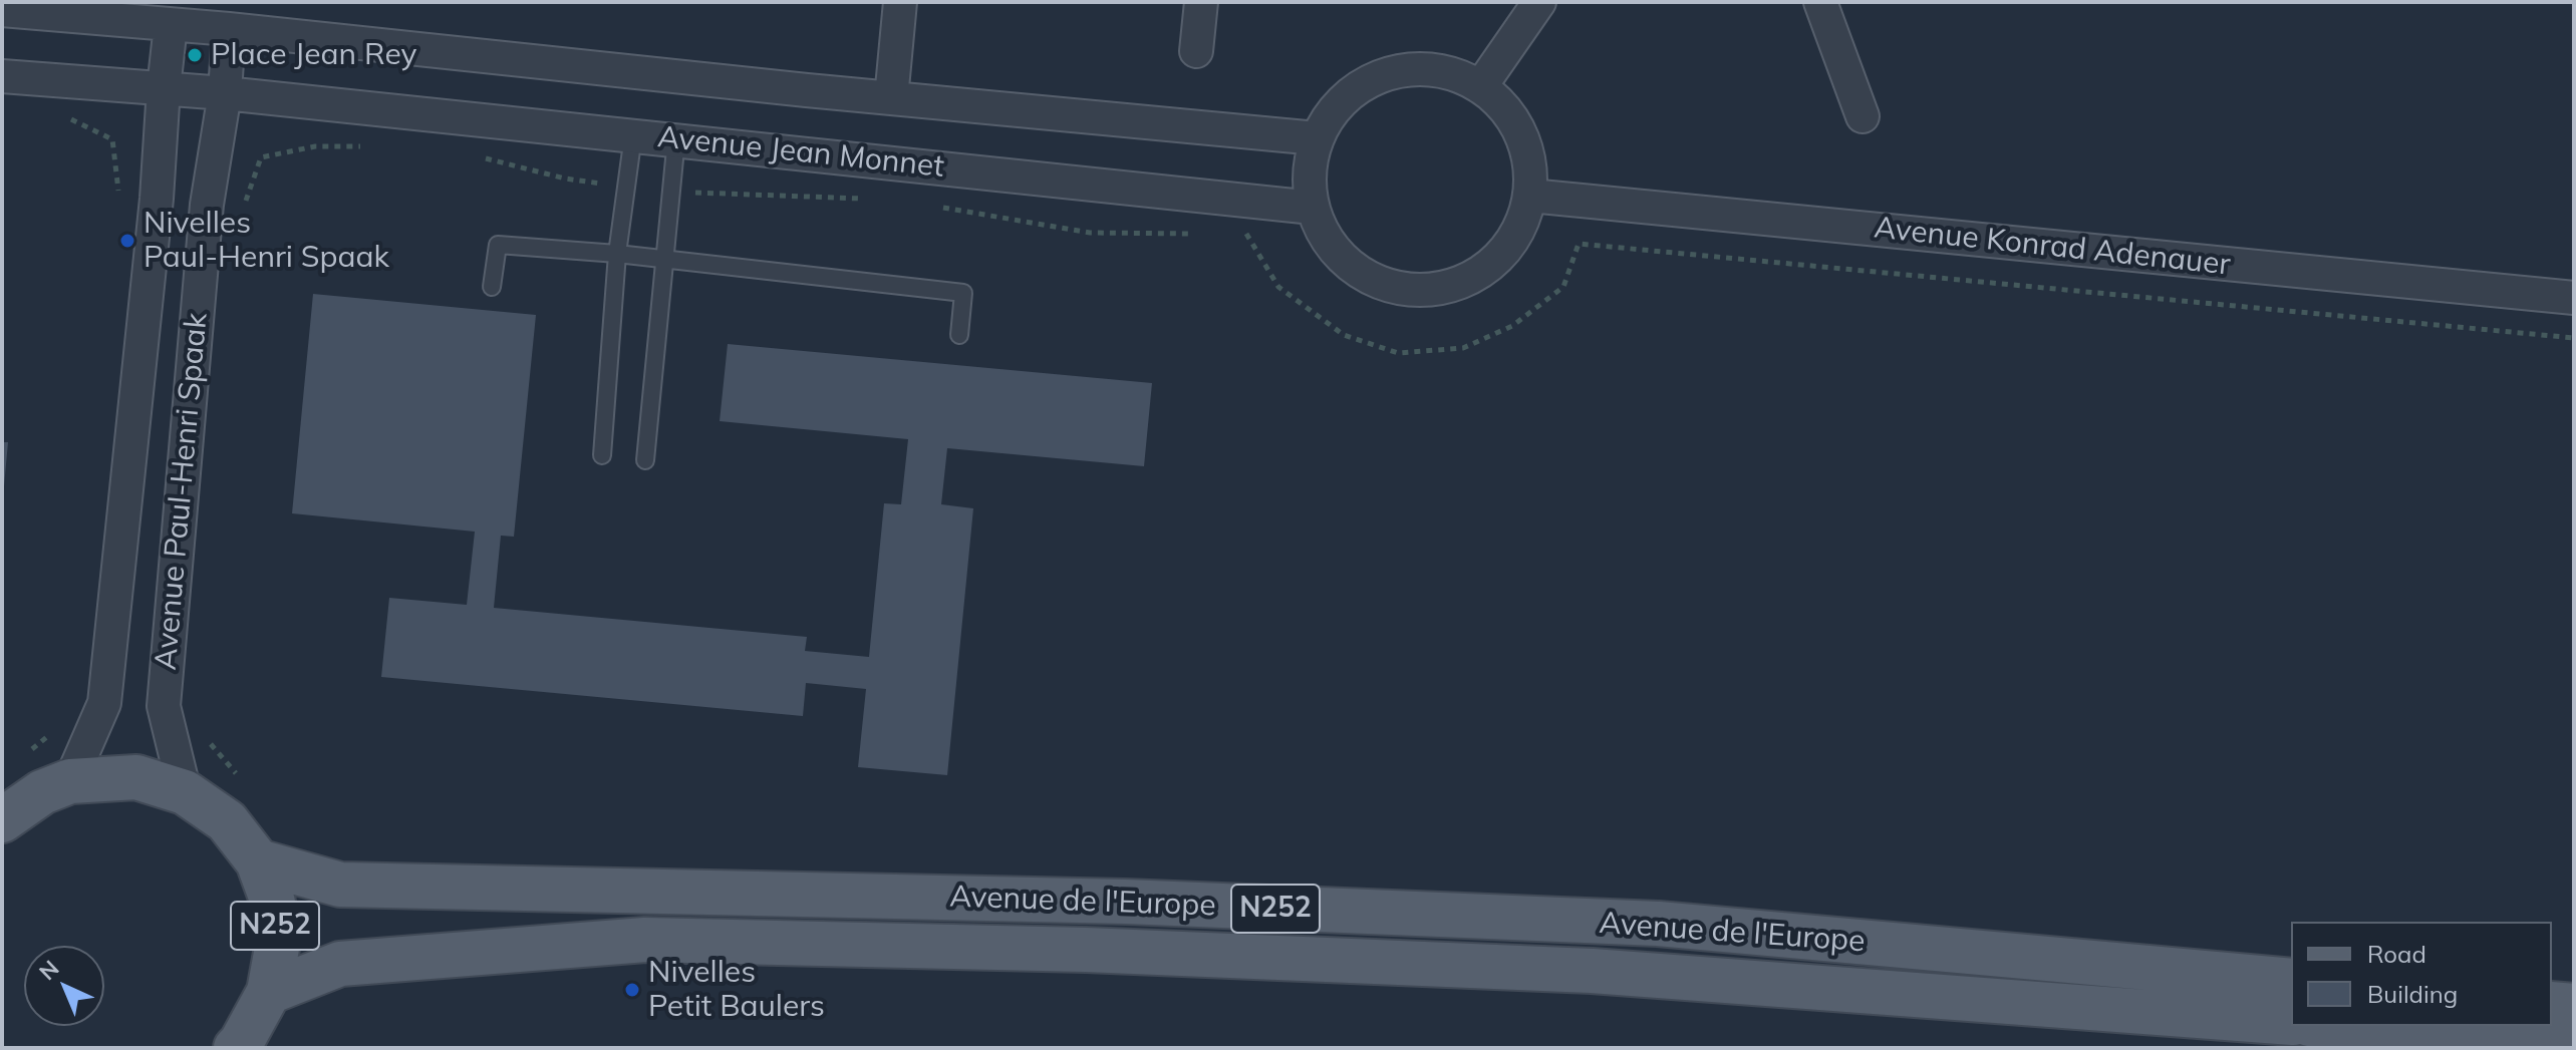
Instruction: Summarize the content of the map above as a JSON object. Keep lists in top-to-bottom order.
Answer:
{
  "streets": {
    "main road": ["Avenue de l'Europe", "N252"],
    "street": ["Avenue Jean Monnet", "Avenue Konrad Adenauer", "Avenue Paul-Henri Spaak"]
  },
  "crossings": [
    ["Avenue Jean Monnet", "Avenue Konrad Adenauer"],
    ["Avenue Jean Monnet", "Avenue Paul-Henri Spaak"],
    ["Avenue Paul-Henri Spaak", "N252"],
    ["Avenue de l'Europe", "N252"]
  ],
  "places": ["Place Jean Rey", "Nivelles Paul-Henri Spaak", "Nivelles Petit Baulers"],
  "legend": ["Road", "Building"],
  "north": "top left"
}
